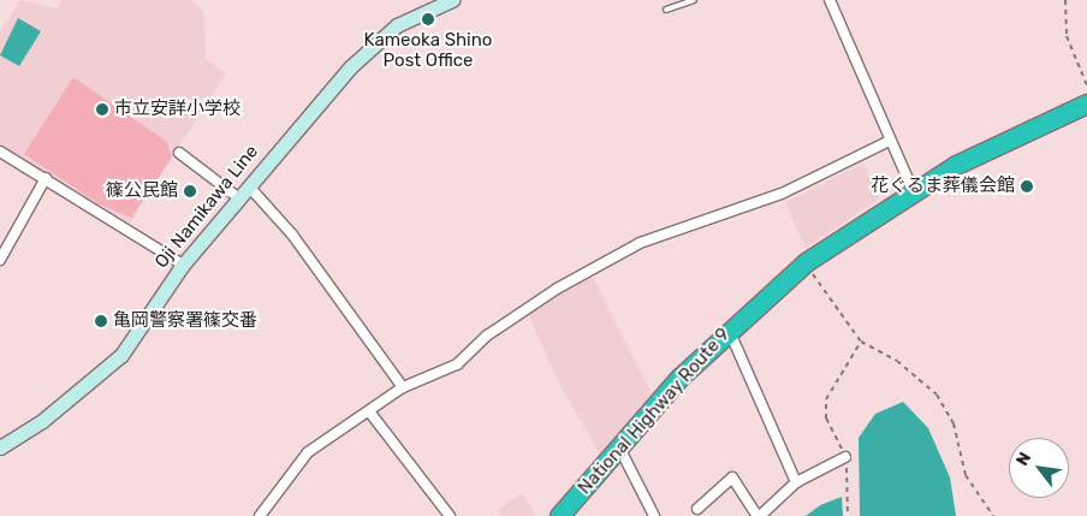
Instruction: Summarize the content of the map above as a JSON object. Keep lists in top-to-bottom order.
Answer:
{
  "streets": {
    "highway": ["National Highway Route 9"],
    "main road": ["Oji Namikawa Line"]
  },
  "places": [
    "Kameoka Shino Post Office",
    "市立安詳小学校",
    "花ぐるま葬儀会館",
    "篠公民館",
    "亀岡警察署篠交番"
  ],
  "north": "top left"
}
